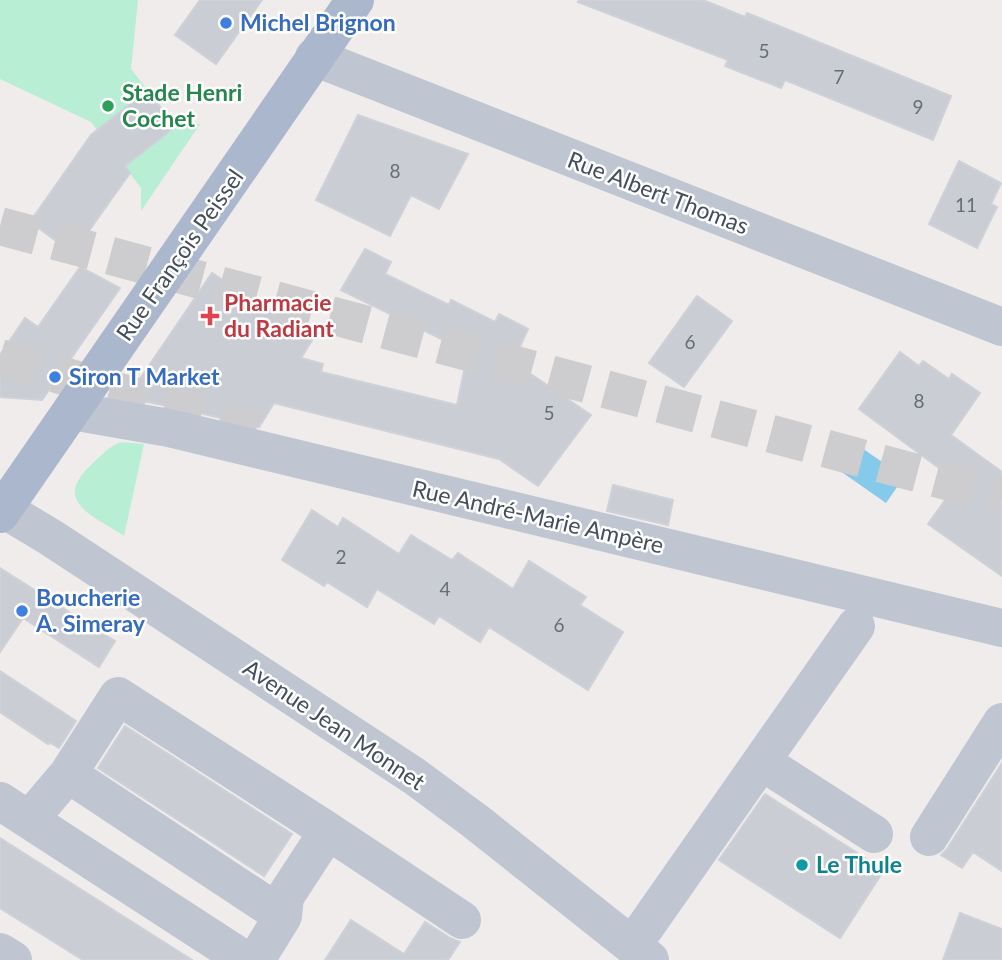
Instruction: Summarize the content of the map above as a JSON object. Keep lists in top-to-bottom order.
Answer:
{
  "streets": {
    "main road": ["Rue François Peissel"],
    "street": ["Rue Albert Thomas", "Rue André-Marie Ampère", "Avenue Jean Monnet"]
  },
  "crossings": [
    ["Rue Albert Thomas", "Rue François Peissel"],
    ["Rue François Peissel", "Rue André-Marie Ampère"],
    ["Rue François Peissel", "Avenue Jean Monnet"]
  ],
  "places": {
    "other": [
      "Michel Brignon",
      "Stade Henri Cochet",
      "Siron T Market",
      "Boucherie A. Simeray",
      "Le Thule"
    ],
    "health": ["Pharmacie du Radiant"]
  },
  "house_numbers": [
    "5",
    "7",
    "9",
    "8",
    "11",
    "6",
    "8",
    "5",
    "2",
    "4",
    "6"
  ]
}
